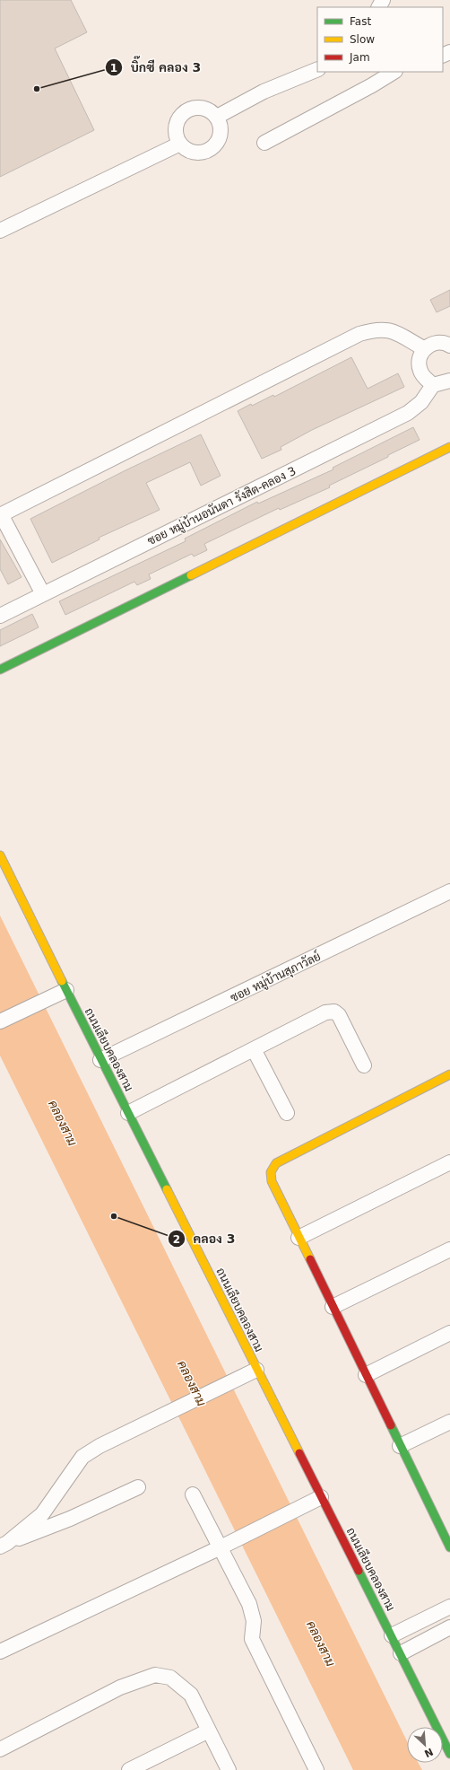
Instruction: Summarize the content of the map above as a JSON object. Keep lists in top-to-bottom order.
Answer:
{
  "streets": {
    "street": ["ซอย หมู่บ้านอนันดา รังสิต-คลอง 3", "ซอย หมู่บ้านสุภาวัลย์", "ถนนเลียบคลองสาม"]
  },
  "crossings": [
    ["ซอย หมู่บ้านสุภาวัลย์", "ถนนเลียบคลองสาม"]
  ],
  "water": ["คลองสาม"],
  "places": ["บิ๊กซี คลอง 3", "คลอง 3"],
  "legend": ["Fast", "Slow", "Jam"],
  "north": "bottom right"
}
